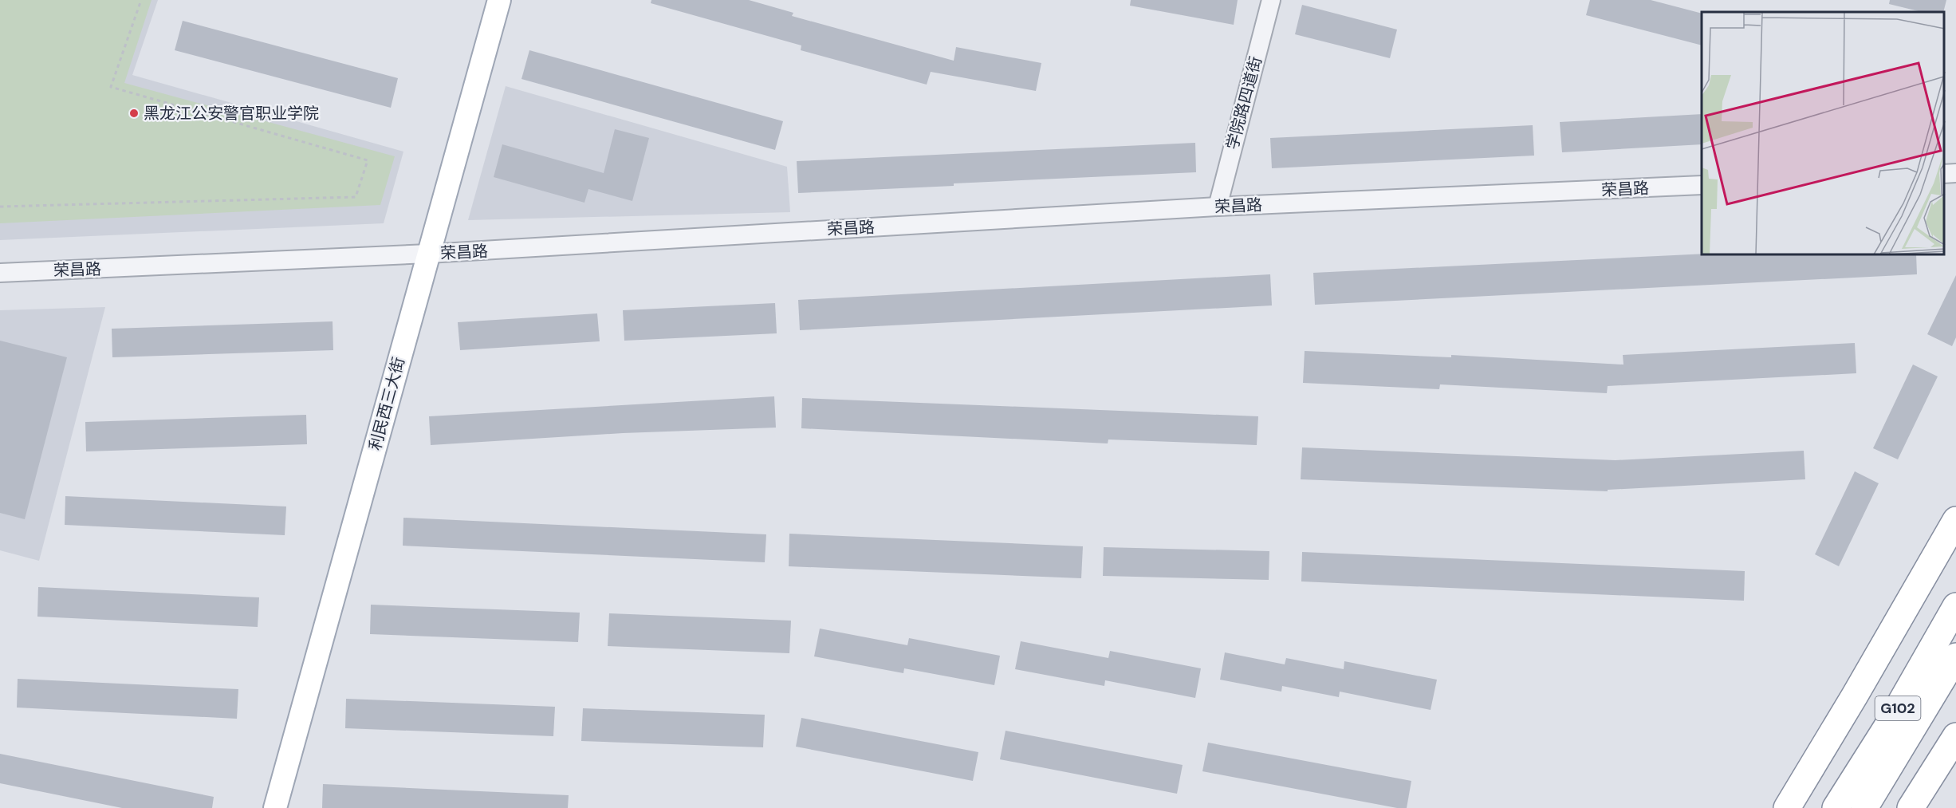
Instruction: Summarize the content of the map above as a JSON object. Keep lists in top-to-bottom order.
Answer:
{
  "streets": {
    "highway": ["G102"],
    "main road": ["利民西三大街"],
    "street": ["学院路四道街", "荣昌路"]
  },
  "crossings": [
    ["学院路四道街", "荣昌路"],
    ["荣昌路", "利民西三大街"]
  ],
  "places": ["黑龙江公安警官职业学院"]
}
